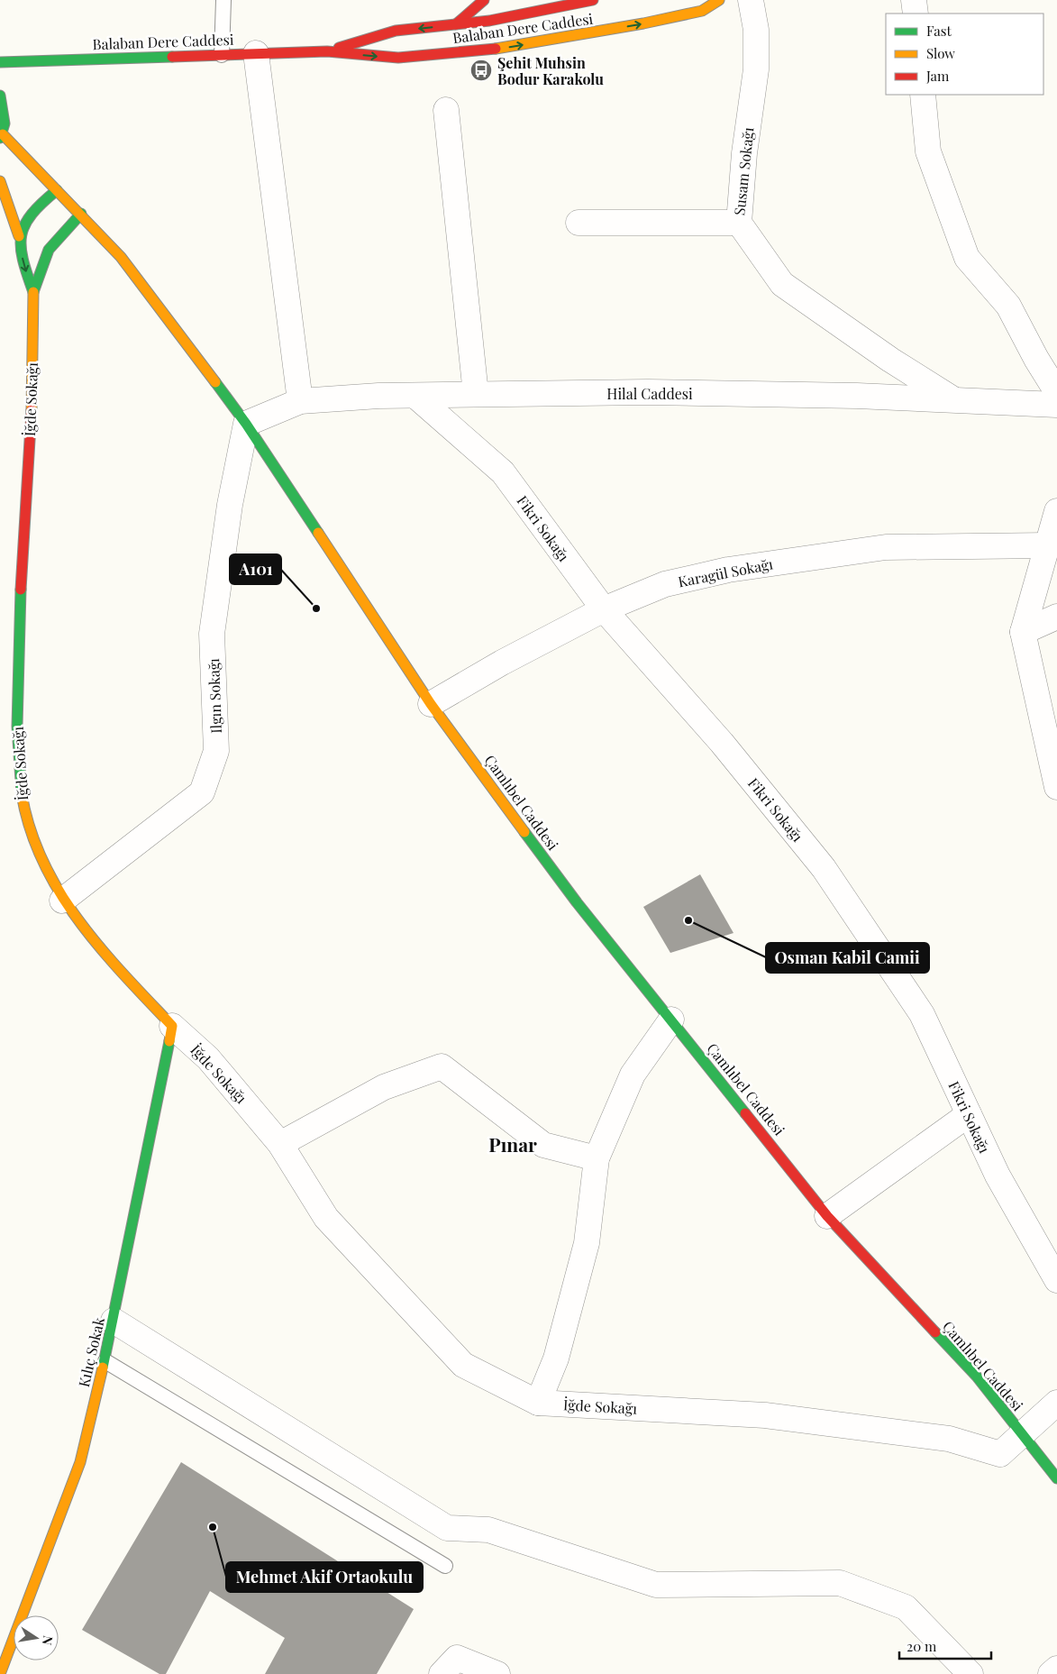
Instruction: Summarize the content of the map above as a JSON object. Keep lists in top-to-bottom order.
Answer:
{
  "streets": {
    "main road": [
      "Balaban Dere Caddesi",
      "İğde Sokağı",
      "Çamlıbel Caddesi",
      "Kılıç Sokak"
    ],
    "street": [
      "Susam Sokağı",
      "Hilal Caddesi",
      "Fikri Sokağı",
      "Karagül Sokağı",
      "Ilgın Sokağı"
    ]
  },
  "crossings": [
    ["Susam Sokağı", "Hilal Caddesi"],
    ["Hilal Caddesi", "Fikri Sokağı"],
    ["Hilal Caddesi", "Ilgın Sokağı"],
    ["Hilal Caddesi", "Çamlıbel Caddesi"],
    ["İğde Sokağı", "Ilgın Sokağı"],
    ["İğde Sokağı", "Çamlıbel Caddesi"],
    ["İğde Sokağı", "Kılıç Sokak"],
    ["Fikri Sokağı", "Karagül Sokağı"],
    ["Karagül Sokağı", "Çamlıbel Caddesi"],
    ["Ilgın Sokağı", "Çamlıbel Caddesi"]
  ],
  "districts": ["Pınar"],
  "places": {
    "bus stop": ["Şehit Muhsin Bodur Karakolu"],
    "other": ["A101", "Osman Kabil Camii", "Mehmet Akif Ortaokulu"]
  },
  "legend": ["Fast", "Slow", "Jam"],
  "scale_bar": "20 m",
  "north": "right"
}
